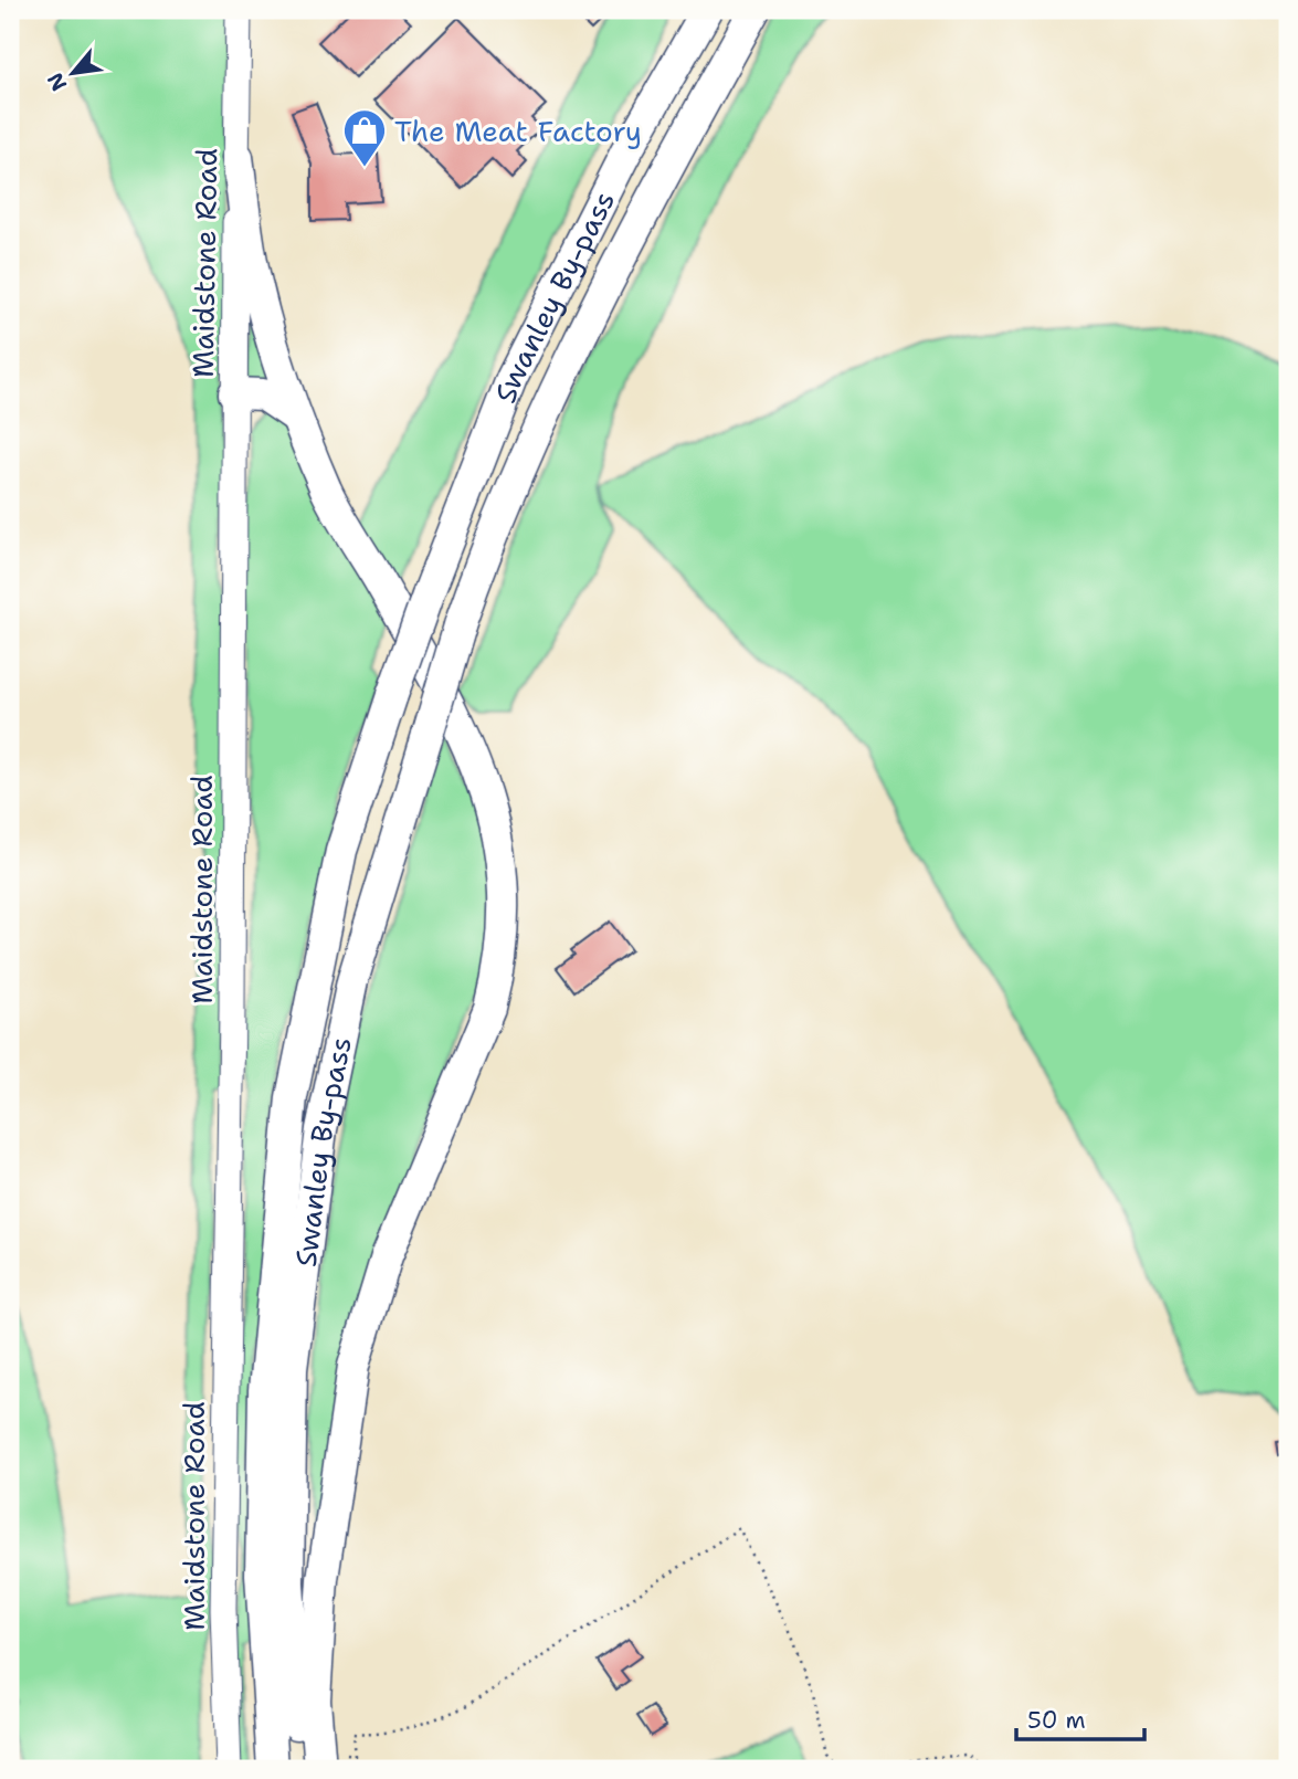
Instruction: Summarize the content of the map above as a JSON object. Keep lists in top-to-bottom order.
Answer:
{
  "streets": {
    "highway": ["Swanley By-pass"],
    "main road": ["Maidstone Road"]
  },
  "places": {
    "shop": ["The Meat Factory"]
  },
  "scale_bar": "50 m",
  "north": "bottom left"
}
